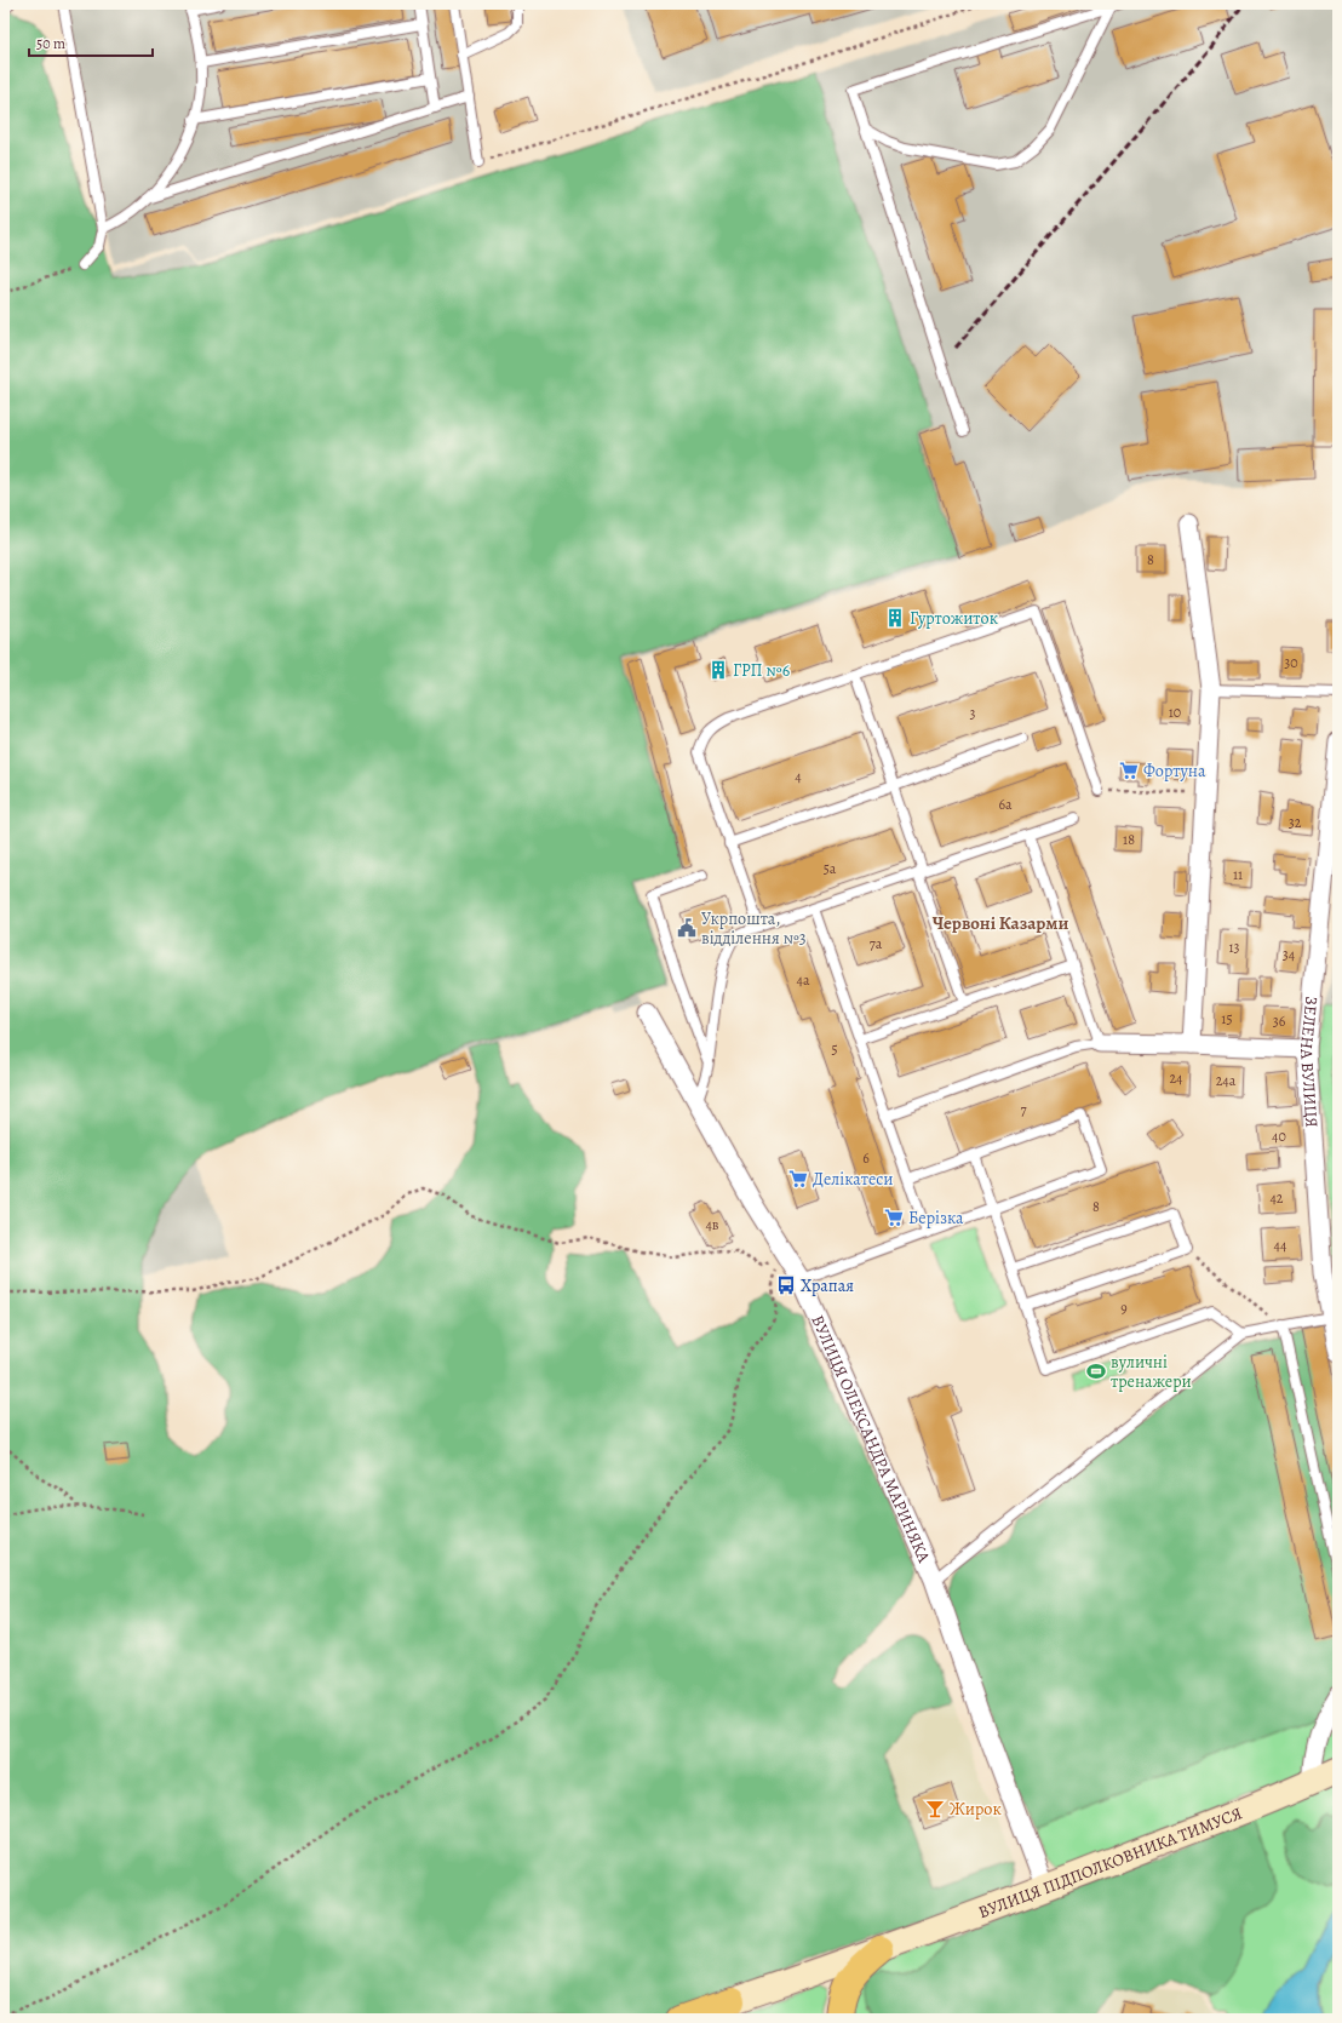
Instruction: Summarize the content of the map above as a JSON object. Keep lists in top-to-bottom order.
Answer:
{
  "streets": {
    "main road": ["ВУЛИЦЯ ПІДПОЛКОВНИКА ТИМУСЯ"],
    "street": ["ЗЕЛЕНА ВУЛИЦЯ", "ВУЛИЦЯ ОЛЕКСАНДРА МАРИНЯКА"]
  },
  "crossings": [
    ["ВУЛИЦЯ ОЛЕКСАНДРА МАРИНЯКА", "ВУЛИЦЯ ПІДПОЛКОВНИКА ТИМУСЯ"]
  ],
  "districts": ["Червоні Казарми"],
  "places": {
    "building": ["Гуртожиток", "ГРП №6"],
    "supermarket": ["Фортуна", "Делікатеси", "Берізка"],
    "public building": ["Укрпошта, відділення №3"],
    "bus stop": ["Храпая"],
    "sports": ["вуличні тренажери"],
    "bar": ["Жирок"]
  },
  "house_numbers": [
    "8",
    "30",
    "10",
    "3",
    "4",
    "6а",
    "32",
    "18",
    "5а",
    "11",
    "7а",
    "13",
    "34",
    "4а",
    "15",
    "36",
    "5",
    "24",
    "24а",
    "7",
    "40",
    "6",
    "42",
    "8",
    "4в",
    "44",
    "9"
  ],
  "scale_bar": "50 m"
}
